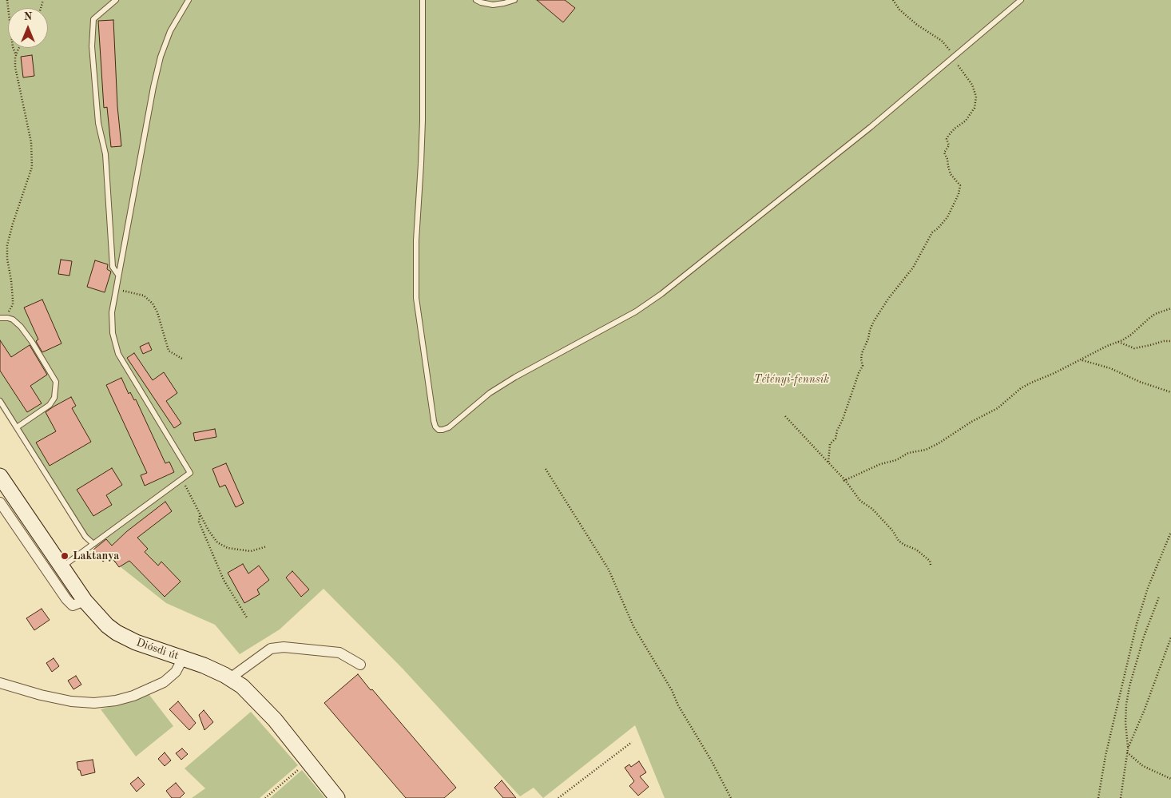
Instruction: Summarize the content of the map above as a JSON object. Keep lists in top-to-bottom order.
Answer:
{
  "streets": {
    "main road": ["Diósdi út"]
  },
  "parks": ["Tétényi-fennsík"],
  "places": ["Laktanya"],
  "north": "top"
}
